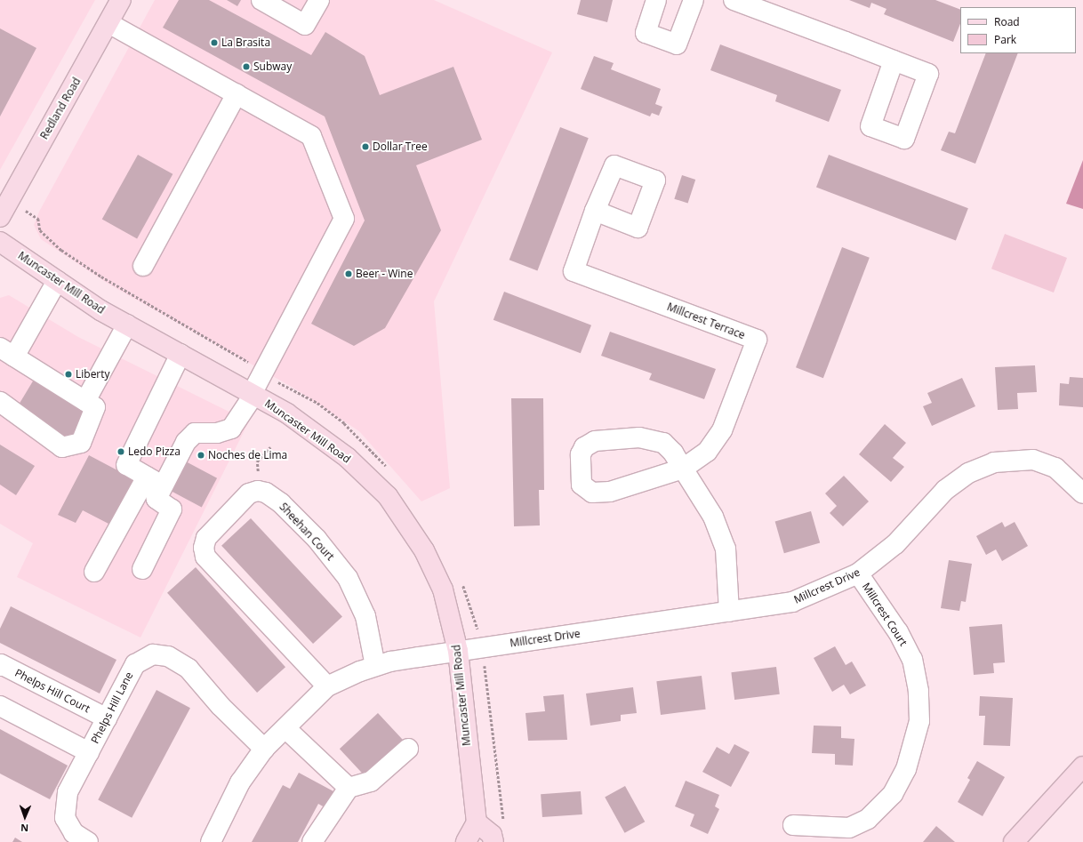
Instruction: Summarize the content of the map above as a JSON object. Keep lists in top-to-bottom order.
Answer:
{
  "streets": {
    "main road": ["Redland Road", "Muncaster Mill Road"],
    "street": [
      "Millcrest Terrace",
      "Sheehan Court",
      "Millcrest Drive",
      "Millcrest Court",
      "Phelps Hill Court",
      "Phelps Hill Lane"
    ]
  },
  "crossings": [
    ["Muncaster Mill Road", "Millcrest Drive"],
    ["Millcrest Terrace", "Millcrest Drive"],
    ["Millcrest Drive", "Millcrest Court"],
    ["Phelps Hill Court", "Phelps Hill Lane"]
  ],
  "places": [
    "La Brasita",
    "Subway",
    "Dollar Tree",
    "Beer - Wine",
    "Liberty",
    "Ledo Pizza",
    "Noches de Lima"
  ],
  "legend": ["Road", "Park"],
  "north": "bottom"
}
